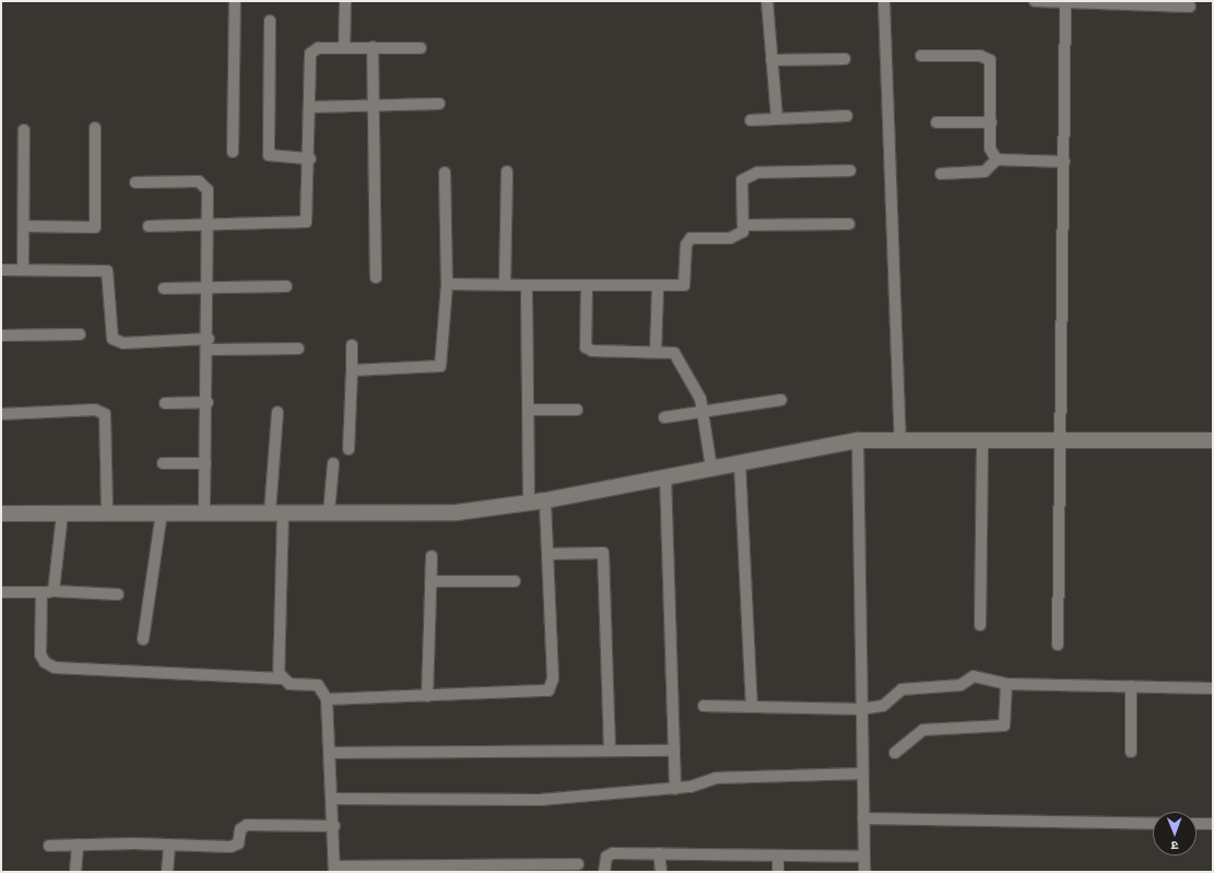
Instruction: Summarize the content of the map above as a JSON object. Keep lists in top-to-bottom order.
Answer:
{
  "north": "bottom"
}
